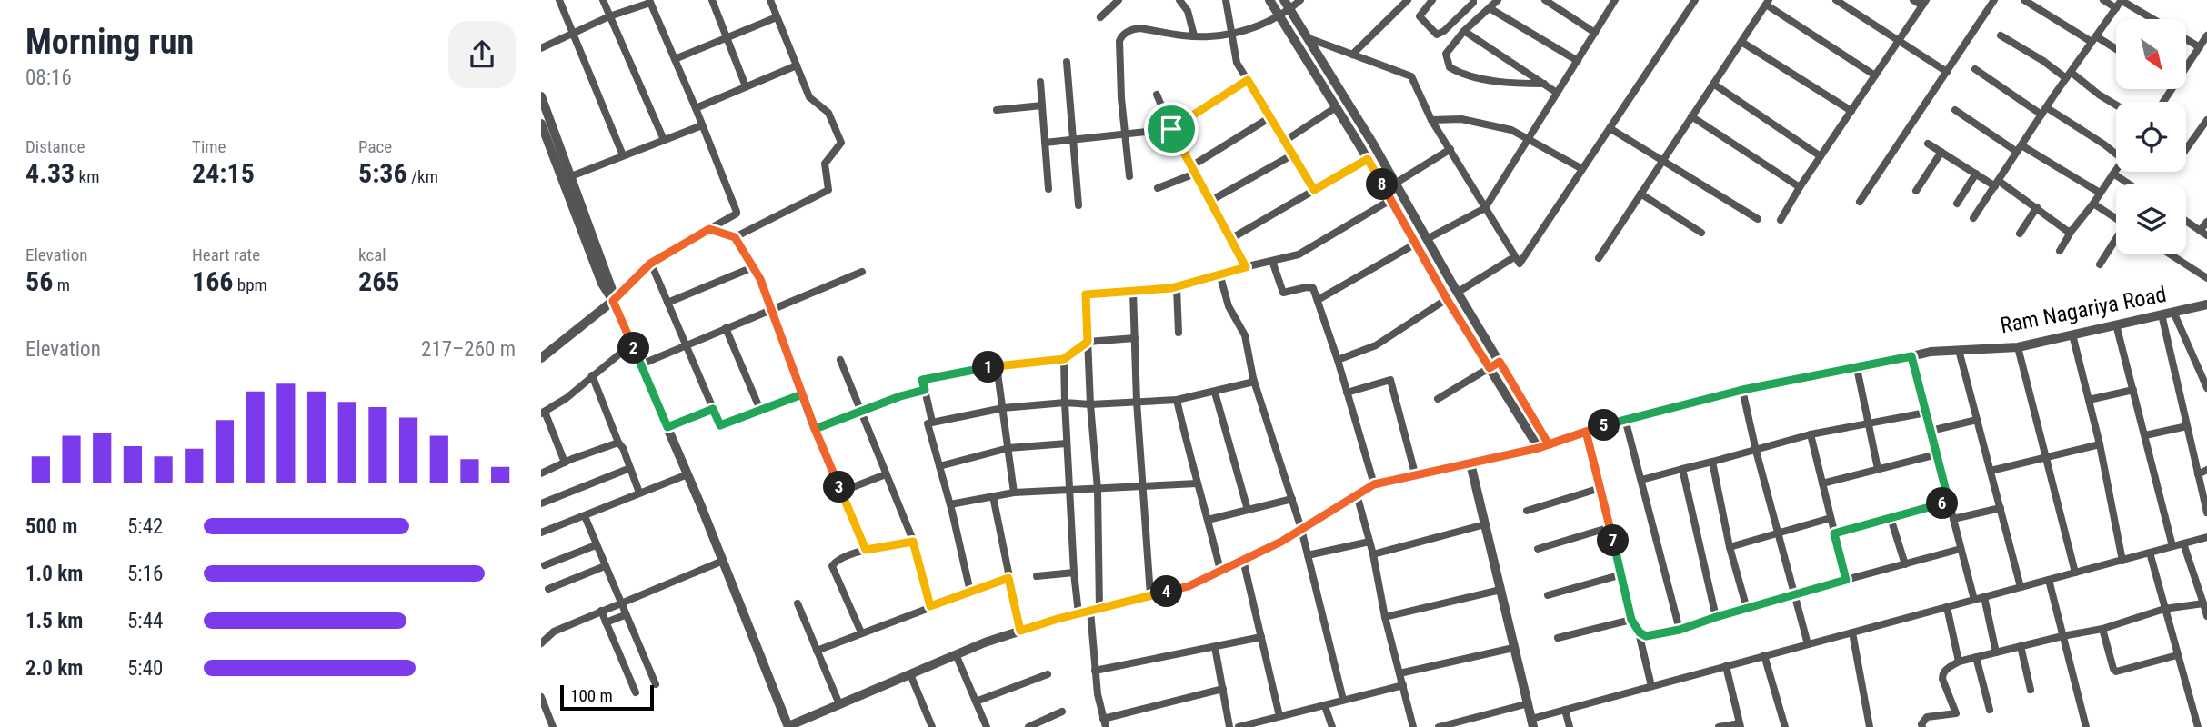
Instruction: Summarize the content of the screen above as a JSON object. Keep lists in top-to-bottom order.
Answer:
{
  "streets": {
    "street": ["Ram Nagariya Road"]
  },
  "scale_bar": "100 m",
  "north": "bottom right",
  "page": {
    "heading": ["Morning run", "08:16"],
    "stats": [
      ["Distance", "4.33 km"],
      ["Time", "24:15"],
      ["Pace", "5:36 /km"],
      ["Elevation", "56 m"],
      ["Heart rate", "166 bpm"],
      ["kcal", "265"]
    ],
    "pins": [
      "8",
      "2",
      "1",
      "5",
      "3",
      "6",
      "7",
      "4"
    ],
    "chart": ["Elevation", "217–260 m"],
    "list": [
      {
        "name": "500 m",
        "note": "5:42"
      },
      {
        "name": "1.0 km",
        "note": "5:16"
      },
      {
        "name": "1.5 km",
        "note": "5:44"
      },
      {
        "name": "2.0 km",
        "note": "5:40"
      }
    ],
    "scale": "100 m"
  }
}
